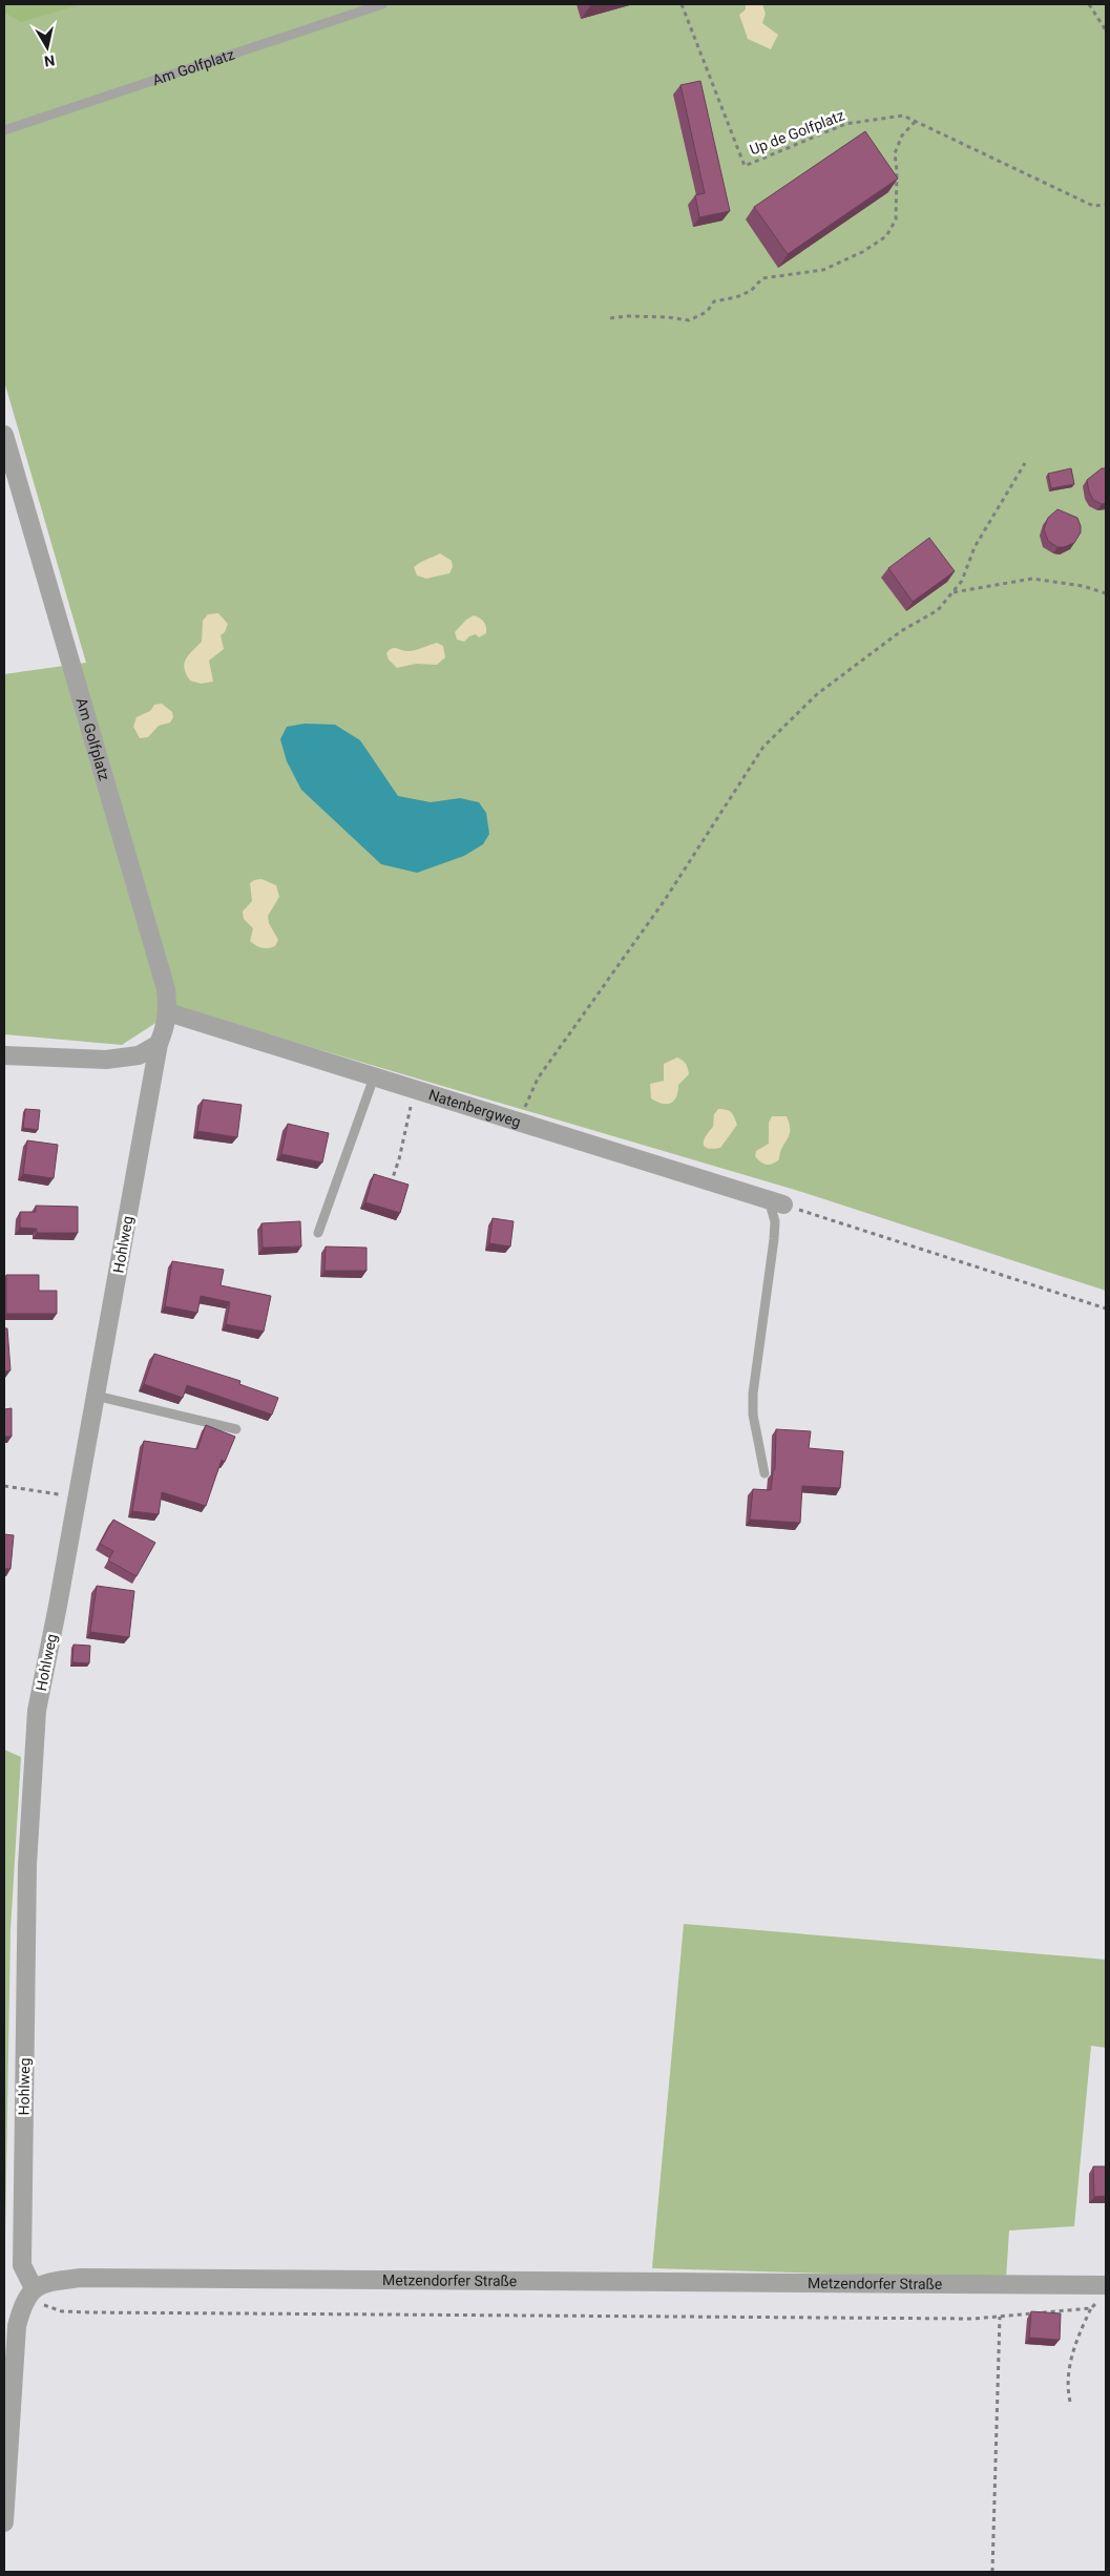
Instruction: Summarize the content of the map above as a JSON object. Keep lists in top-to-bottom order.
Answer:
{
  "streets": {
    "street": [
      "Am Golfplatz",
      "Natenbergweg",
      "Hohlweg",
      "Metzendorfer Straße"
    ],
    "path": ["Up de Golfplatz"]
  },
  "crossings": [
    ["Am Golfplatz", "Natenbergweg"],
    ["Am Golfplatz", "Hohlweg"],
    ["Hohlweg", "Metzendorfer Straße"]
  ],
  "north": "bottom"
}
